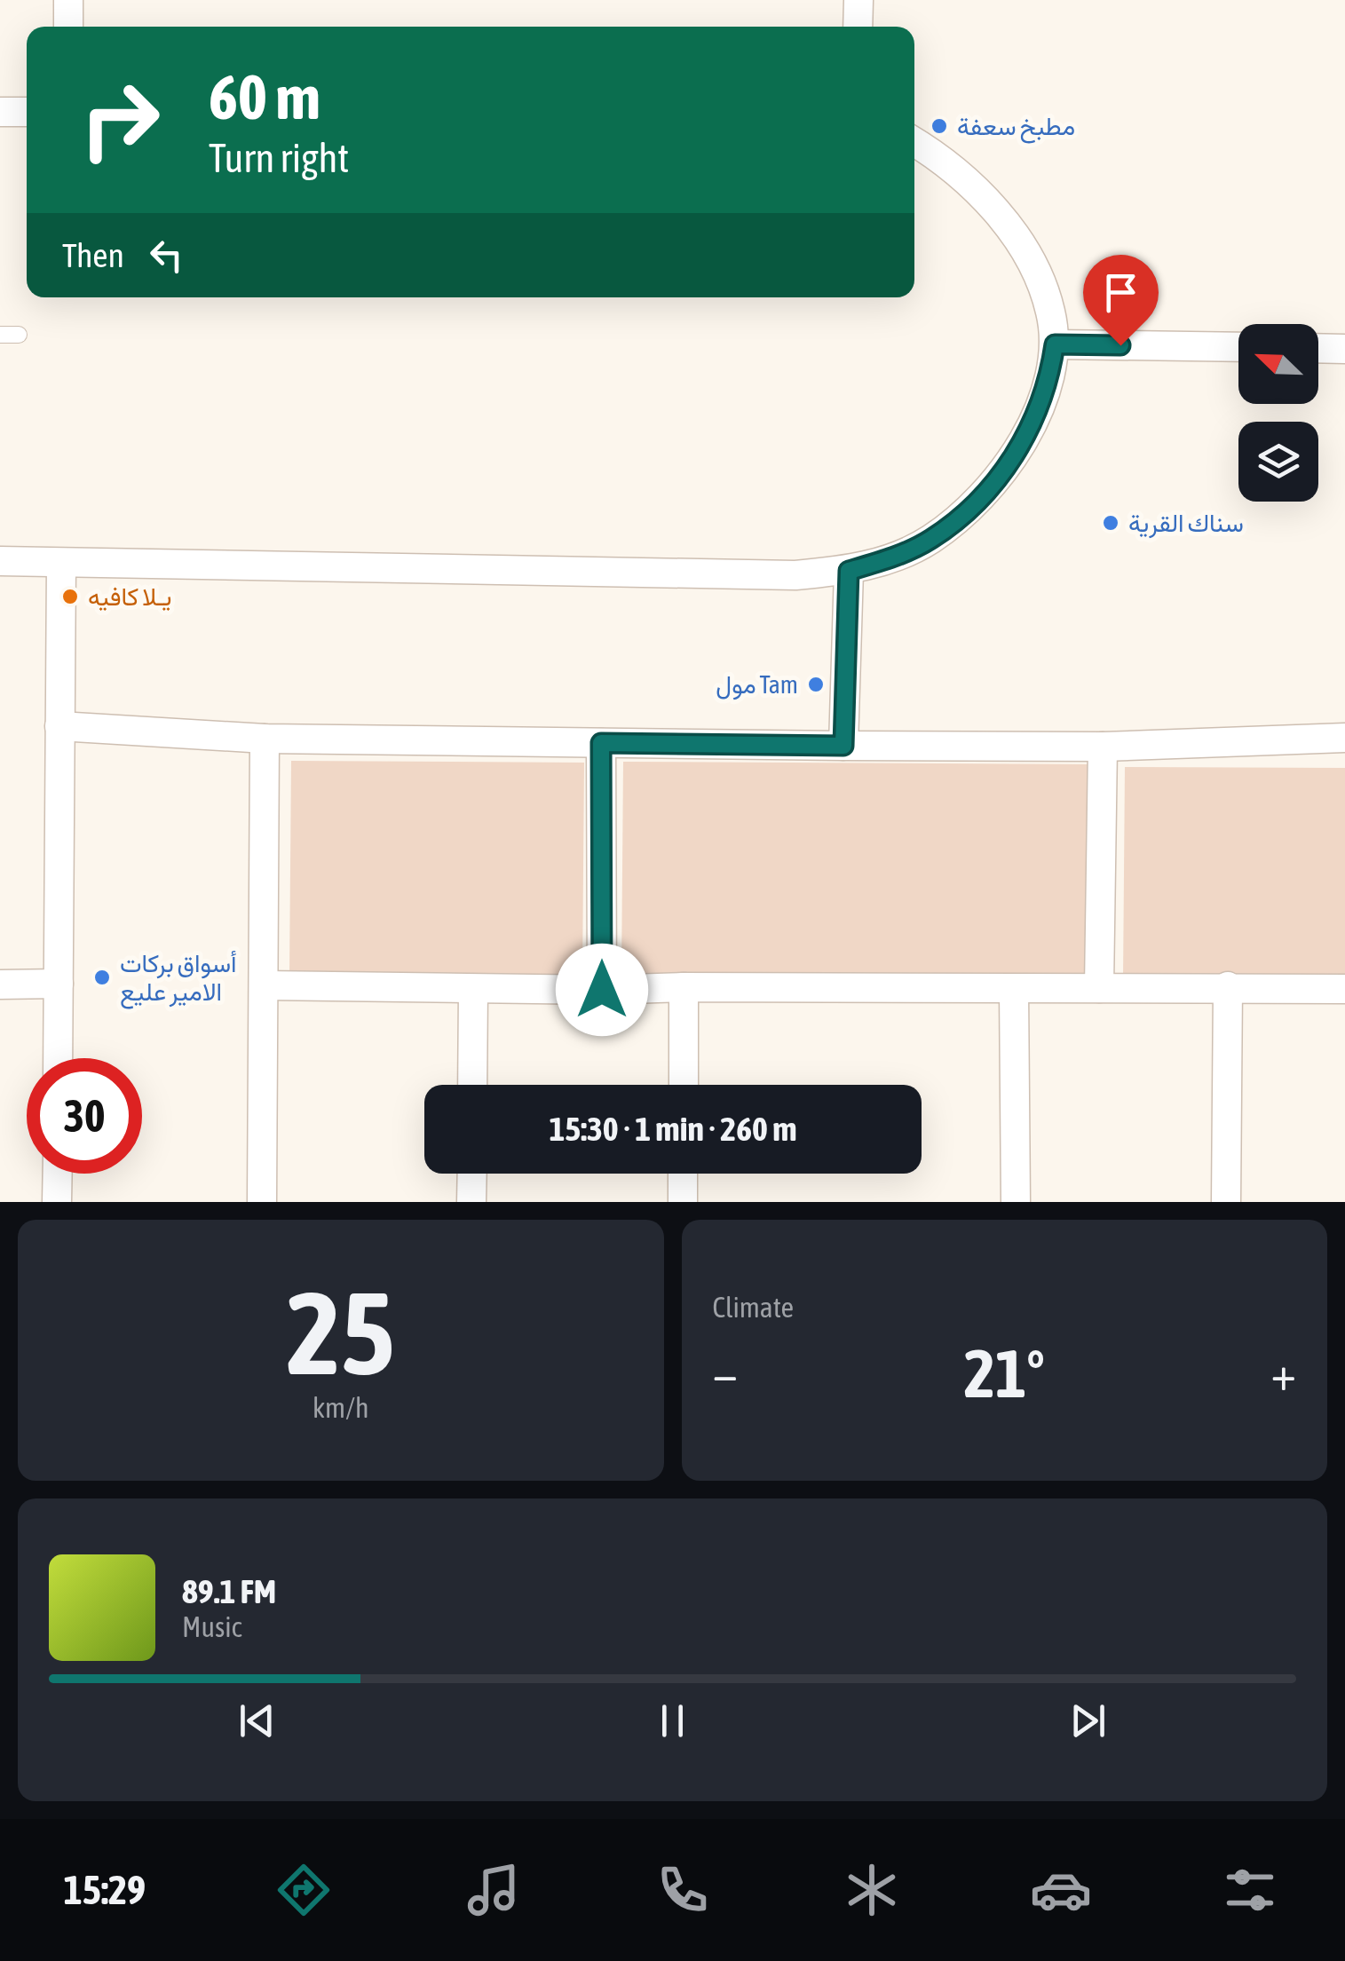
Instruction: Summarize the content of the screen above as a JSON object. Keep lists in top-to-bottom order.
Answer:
{
  "places": [
    "مطبخ سعفة",
    "سناك القرية",
    "يـلا كافيه",
    "مول Tam",
    "أسواق بركات الامير عليع"
  ],
  "north": "top left",
  "page": {
    "turn": ["60 m", "Turn right"],
    "then": "Then",
    "limit": "30",
    "trip": "15:30 · 1 min · 260 m",
    "tile": [
      ["25", "km/h"],
      "Climate"
    ],
    "heat": ["−", "21°", "+"],
    "song": ["89.1 FM", "Music"],
    "tabs": "15:29"
  }
}
